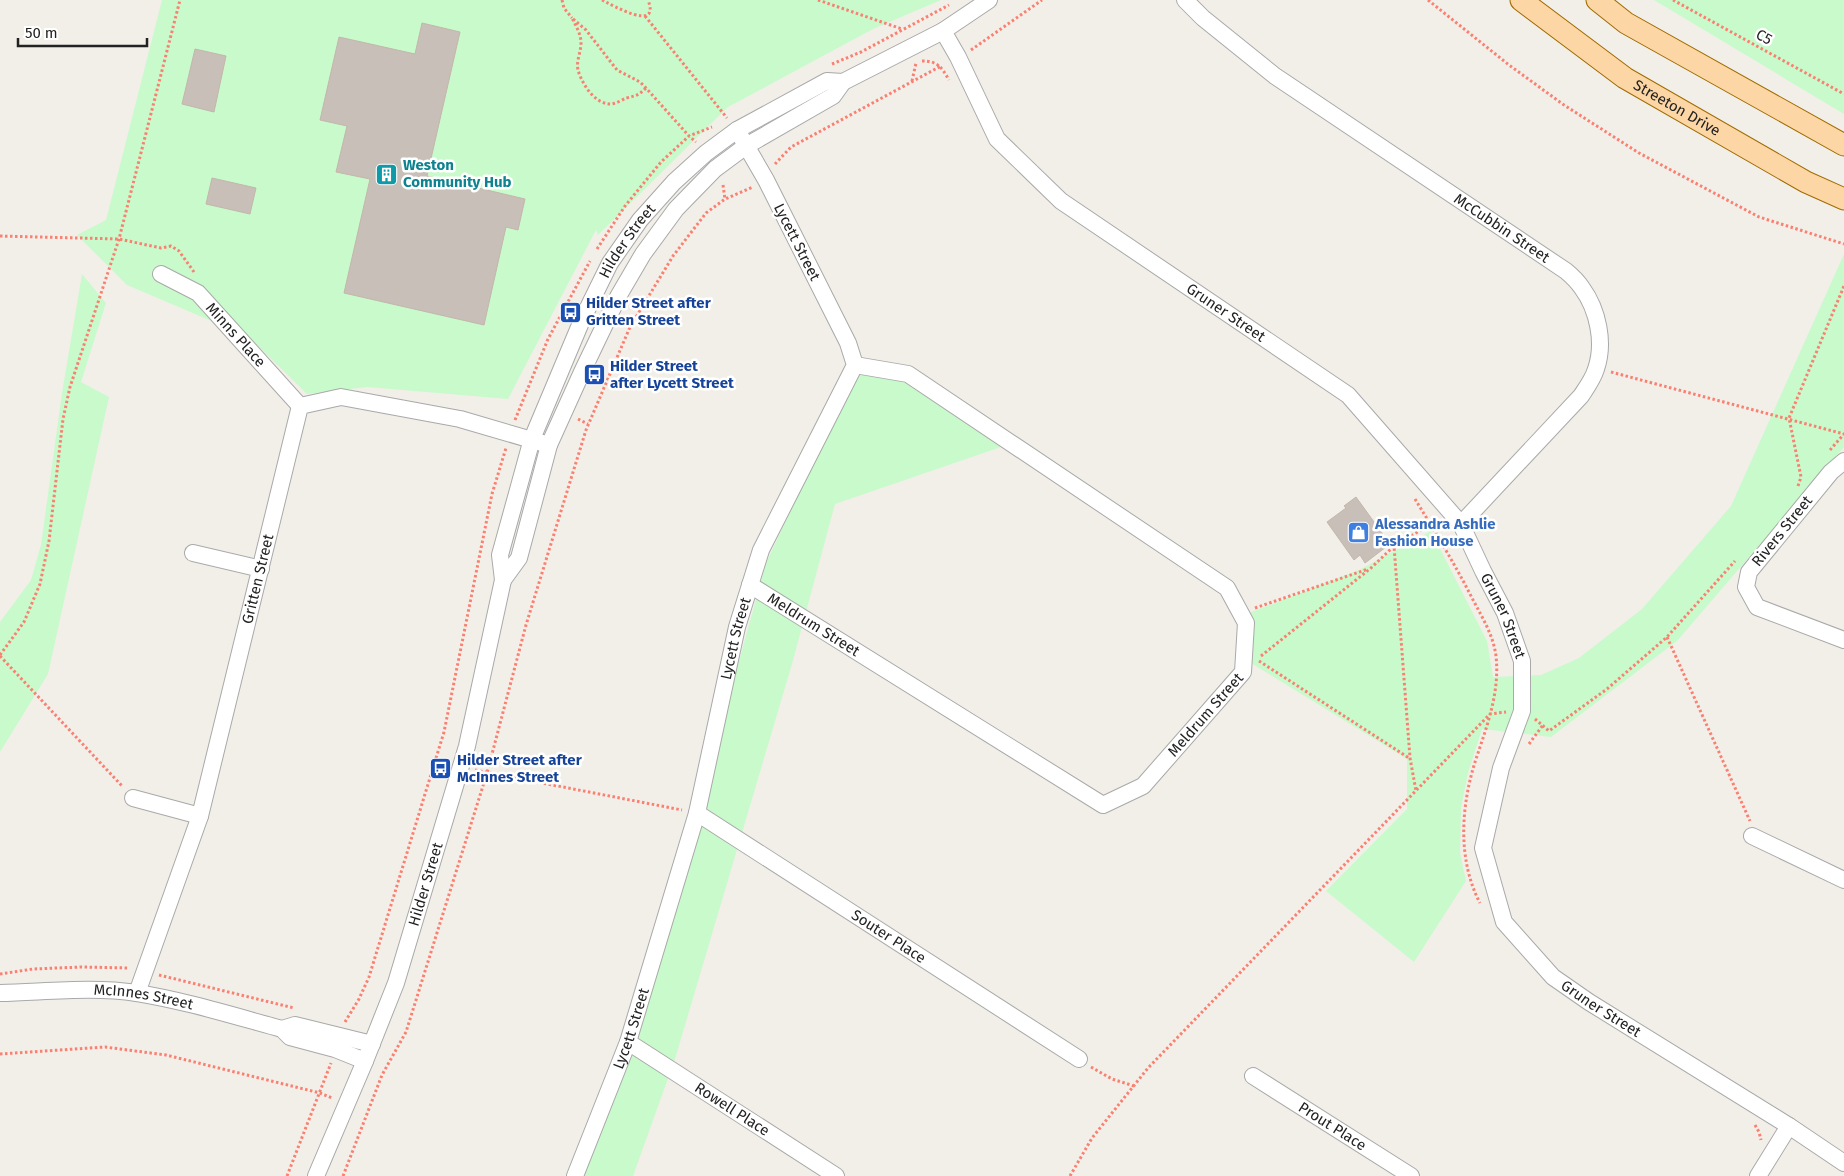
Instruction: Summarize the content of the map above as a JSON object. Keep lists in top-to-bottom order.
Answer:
{
  "streets": {
    "main road": ["Streeton Drive"],
    "street": [
      "McCubbin Street",
      "Hilder Street",
      "Lycett Street",
      "Gruner Street",
      "Minns Place",
      "Rivers Street",
      "Gritten Street",
      "Meldrum Street",
      "Souter Place",
      "McInnes Street",
      "Rowell Place",
      "Prout Place"
    ],
    "path": ["C5"]
  },
  "crossings": [
    ["McCubbin Street", "Gruner Street"],
    ["Hilder Street", "Lycett Street"],
    ["Hilder Street", "Gruner Street"],
    ["Hilder Street", "McInnes Street"],
    ["Lycett Street", "Meldrum Street"],
    ["Lycett Street", "Souter Place"],
    ["Lycett Street", "Rowell Place"],
    ["Minns Place", "Gritten Street"],
    ["Gritten Street", "McInnes Street"]
  ],
  "places": {
    "building": ["Weston Community Hub"],
    "bus stop": ["Hilder Street after Gritten Street", "Hilder Street after Lycett Street", "Hilder Street after McInnes Street"],
    "shop": ["Alessandra Ashlie Fashion House"]
  },
  "scale_bar": "50 m"
}
